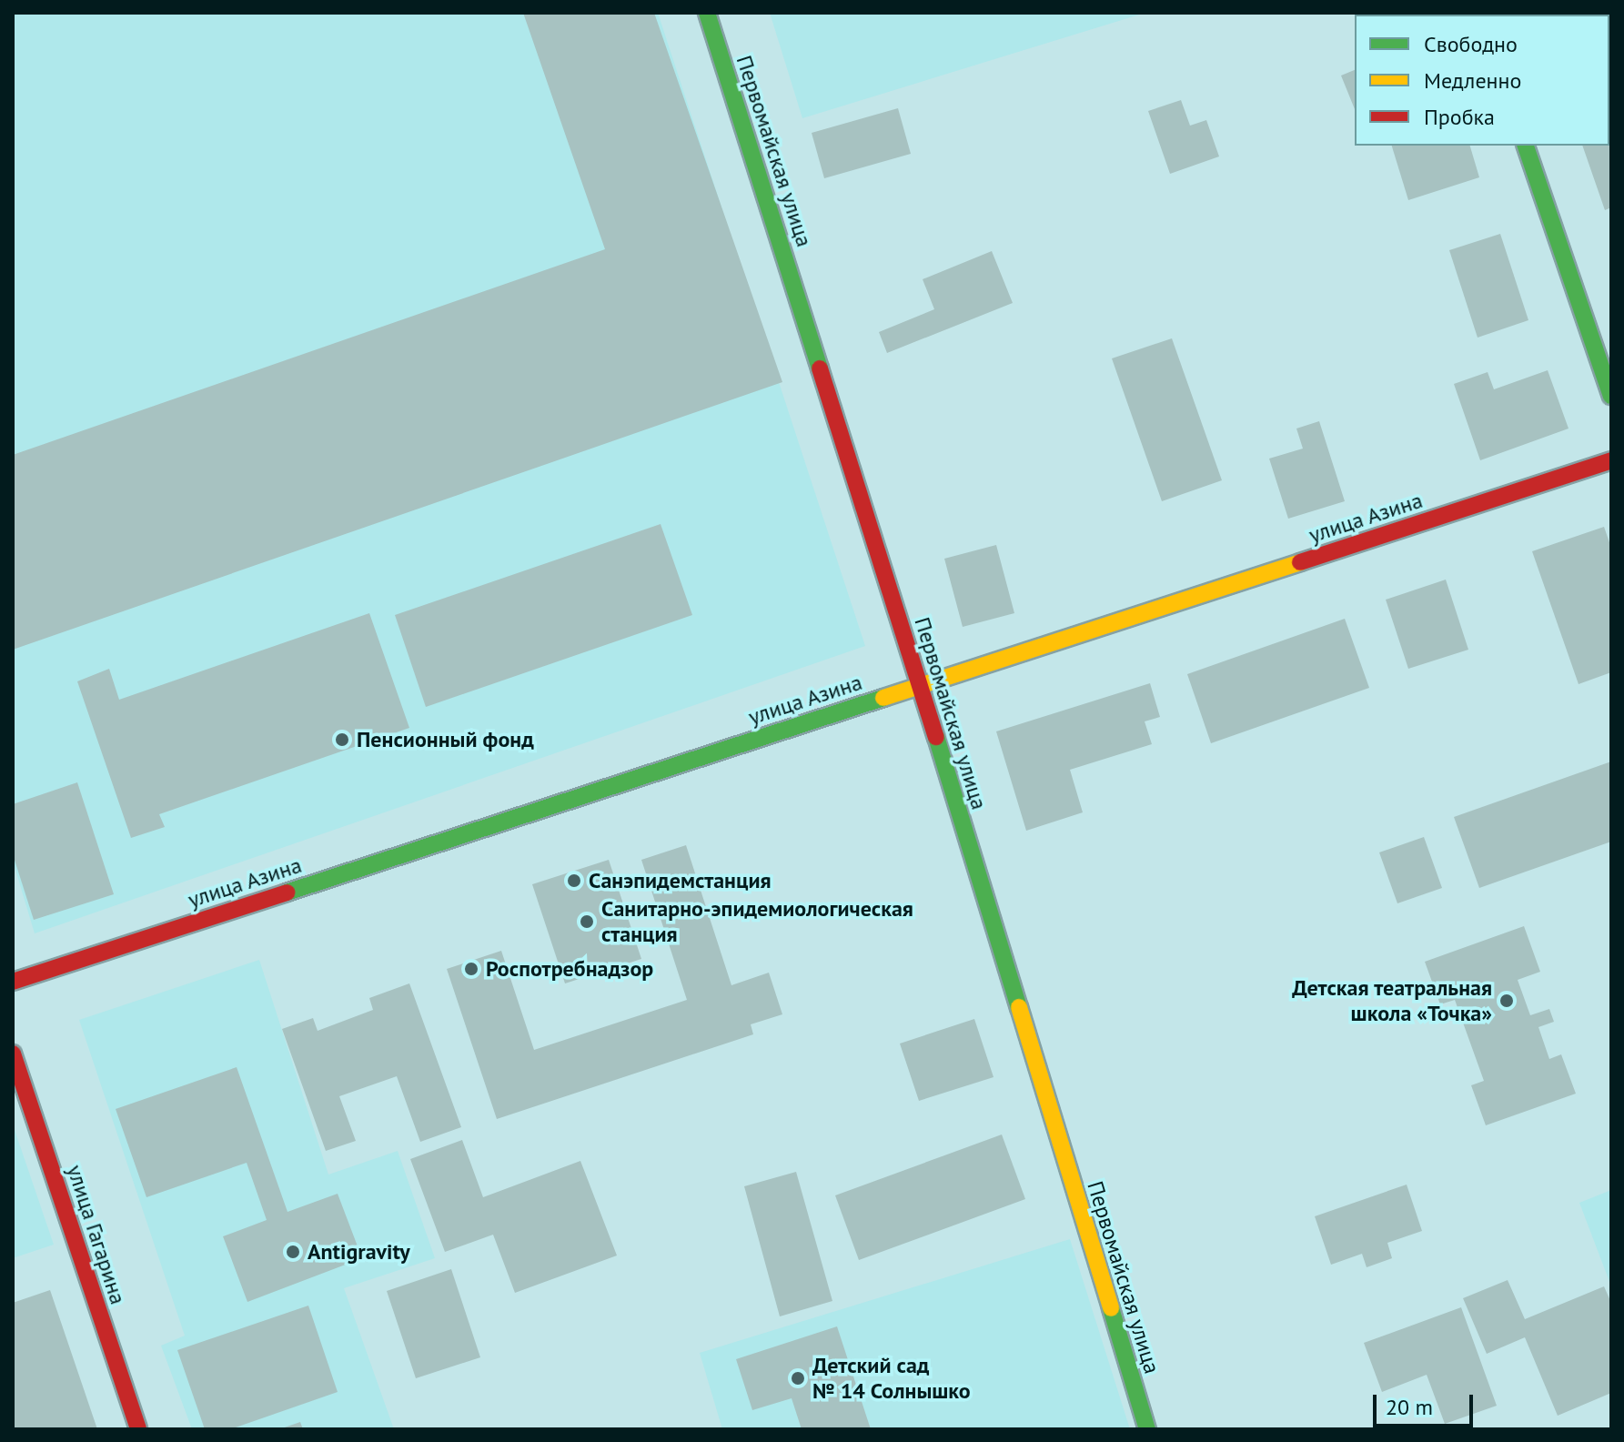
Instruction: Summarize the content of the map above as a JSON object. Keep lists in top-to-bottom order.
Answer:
{
  "streets": {
    "street": ["Первомайская улица", "улица Азина", "улица Гагарина"]
  },
  "crossings": [
    ["Первомайская улица", "улица Азина"]
  ],
  "places": [
    "Пенсионный фонд",
    "Санэпидемстанция",
    "Санитарно-эпидемиологическая станция",
    "Роспотребнадзор",
    "Детская театральная школа «Точка»",
    "Antigravity",
    "Детский сад № 14 Солнышко"
  ],
  "legend": ["Свободно", "Медленно", "Пробка"],
  "scale_bar": "20 m"
}
